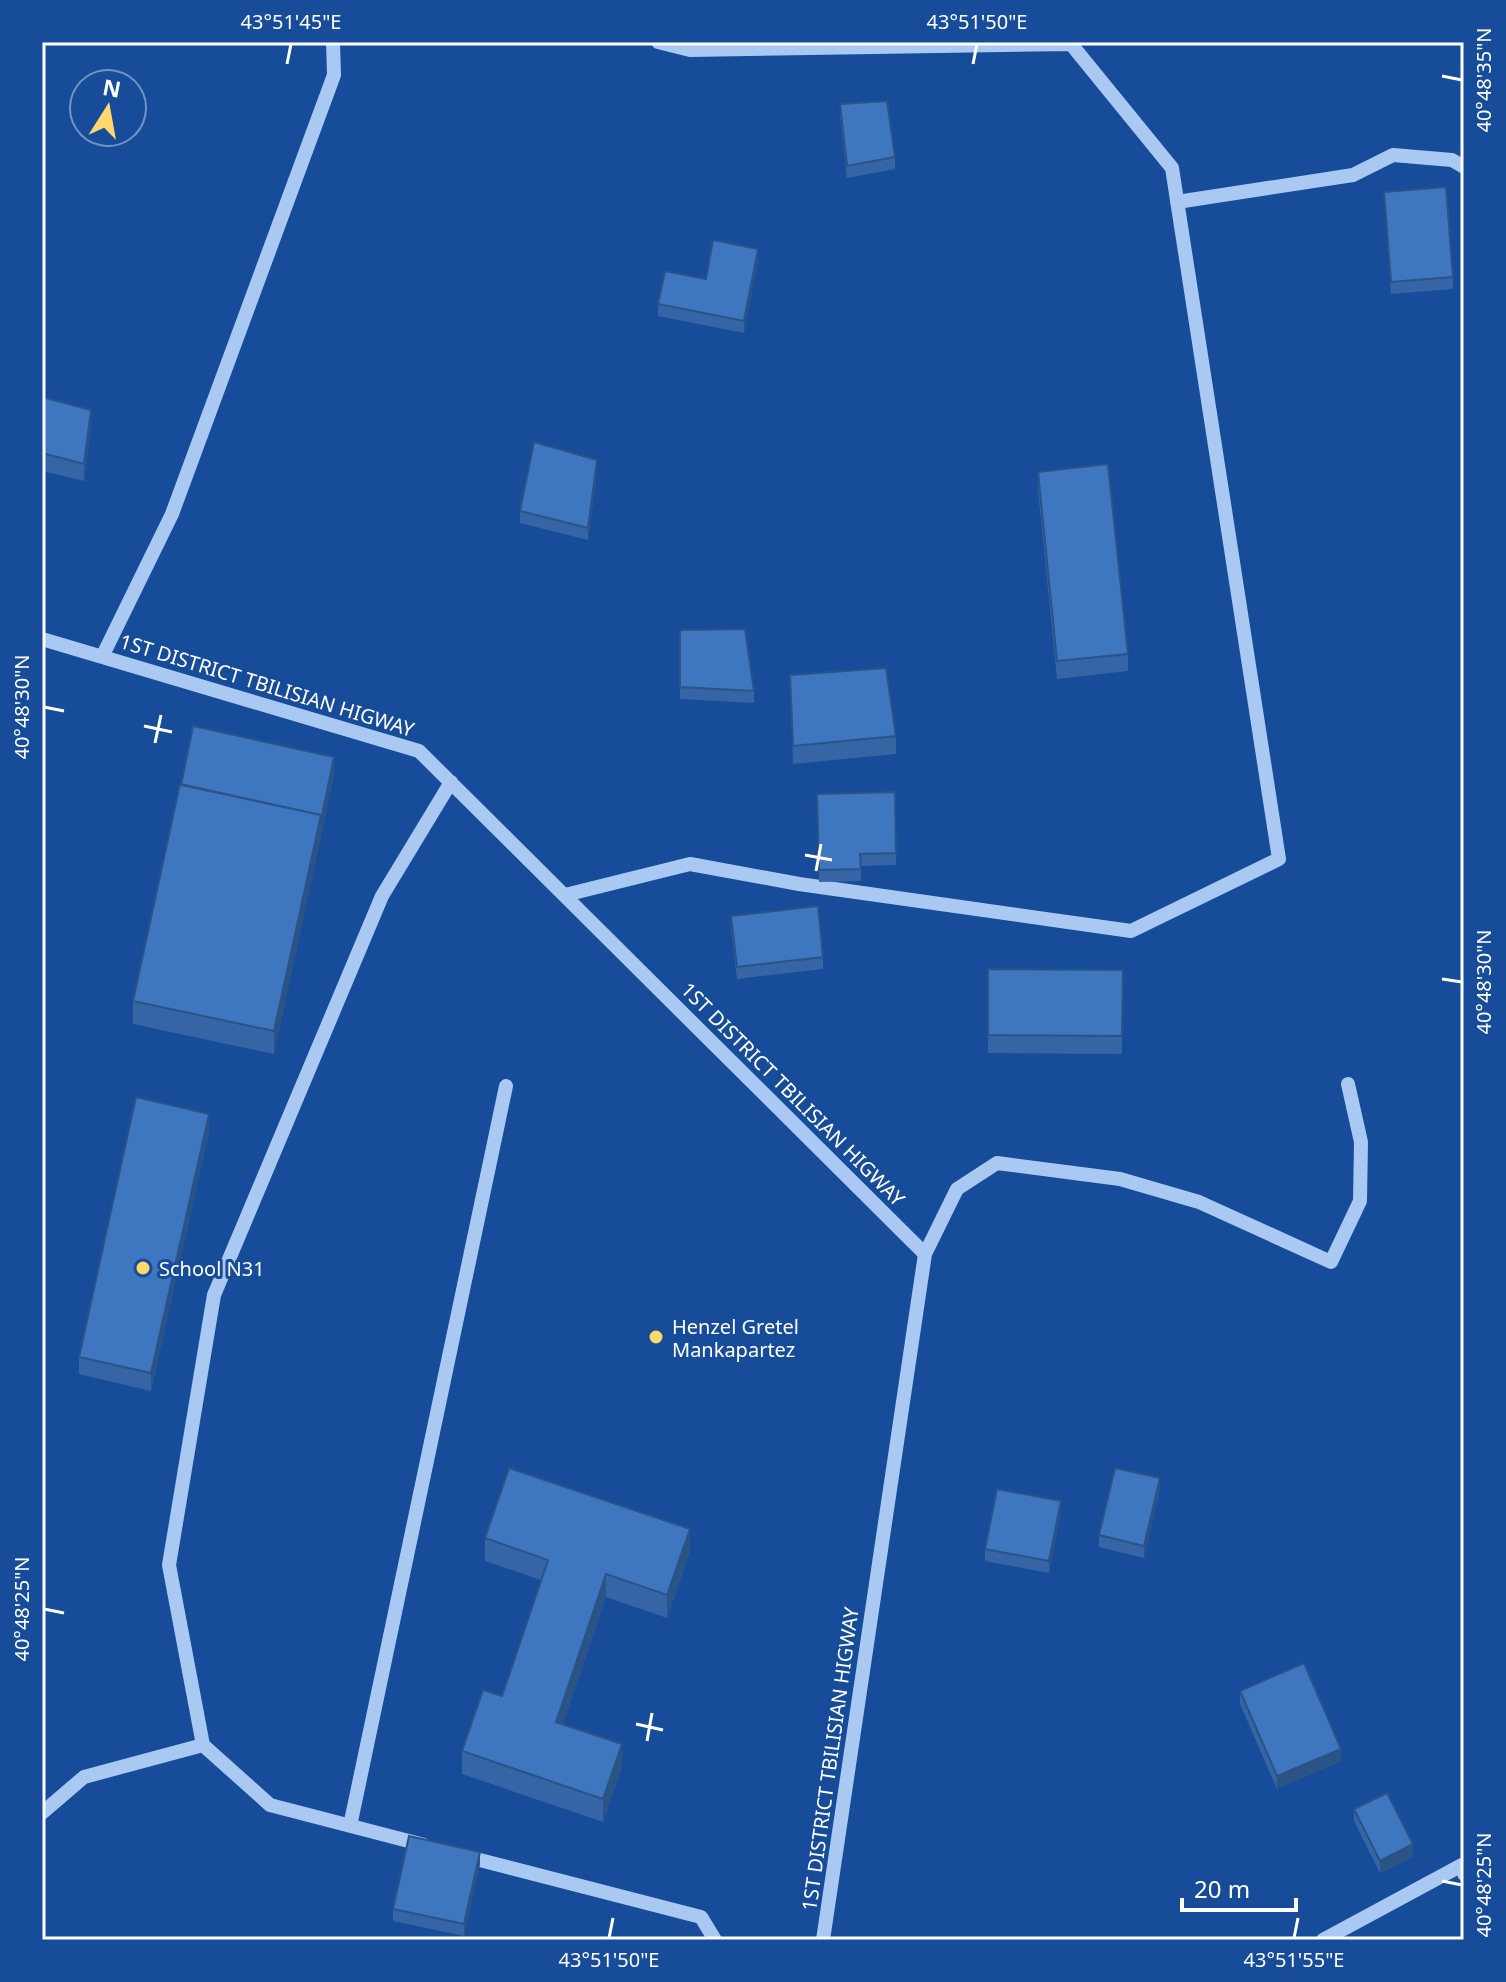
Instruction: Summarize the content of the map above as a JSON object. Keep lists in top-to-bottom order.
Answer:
{
  "streets": {
    "street": ["1ST DISTRICT TBILISIAN HIGWAY"]
  },
  "places": ["School N31", "Henzel Gretel Mankapartez"],
  "scale_bar": "20 m",
  "north": "top",
  "coordinates": [
    "43°51'45\"E",
    "43°51'50\"E",
    "40°48'35\"N",
    "40°48'30\"N",
    "40°48'25\"N",
    "43°51'55\"E"
  ]
}
